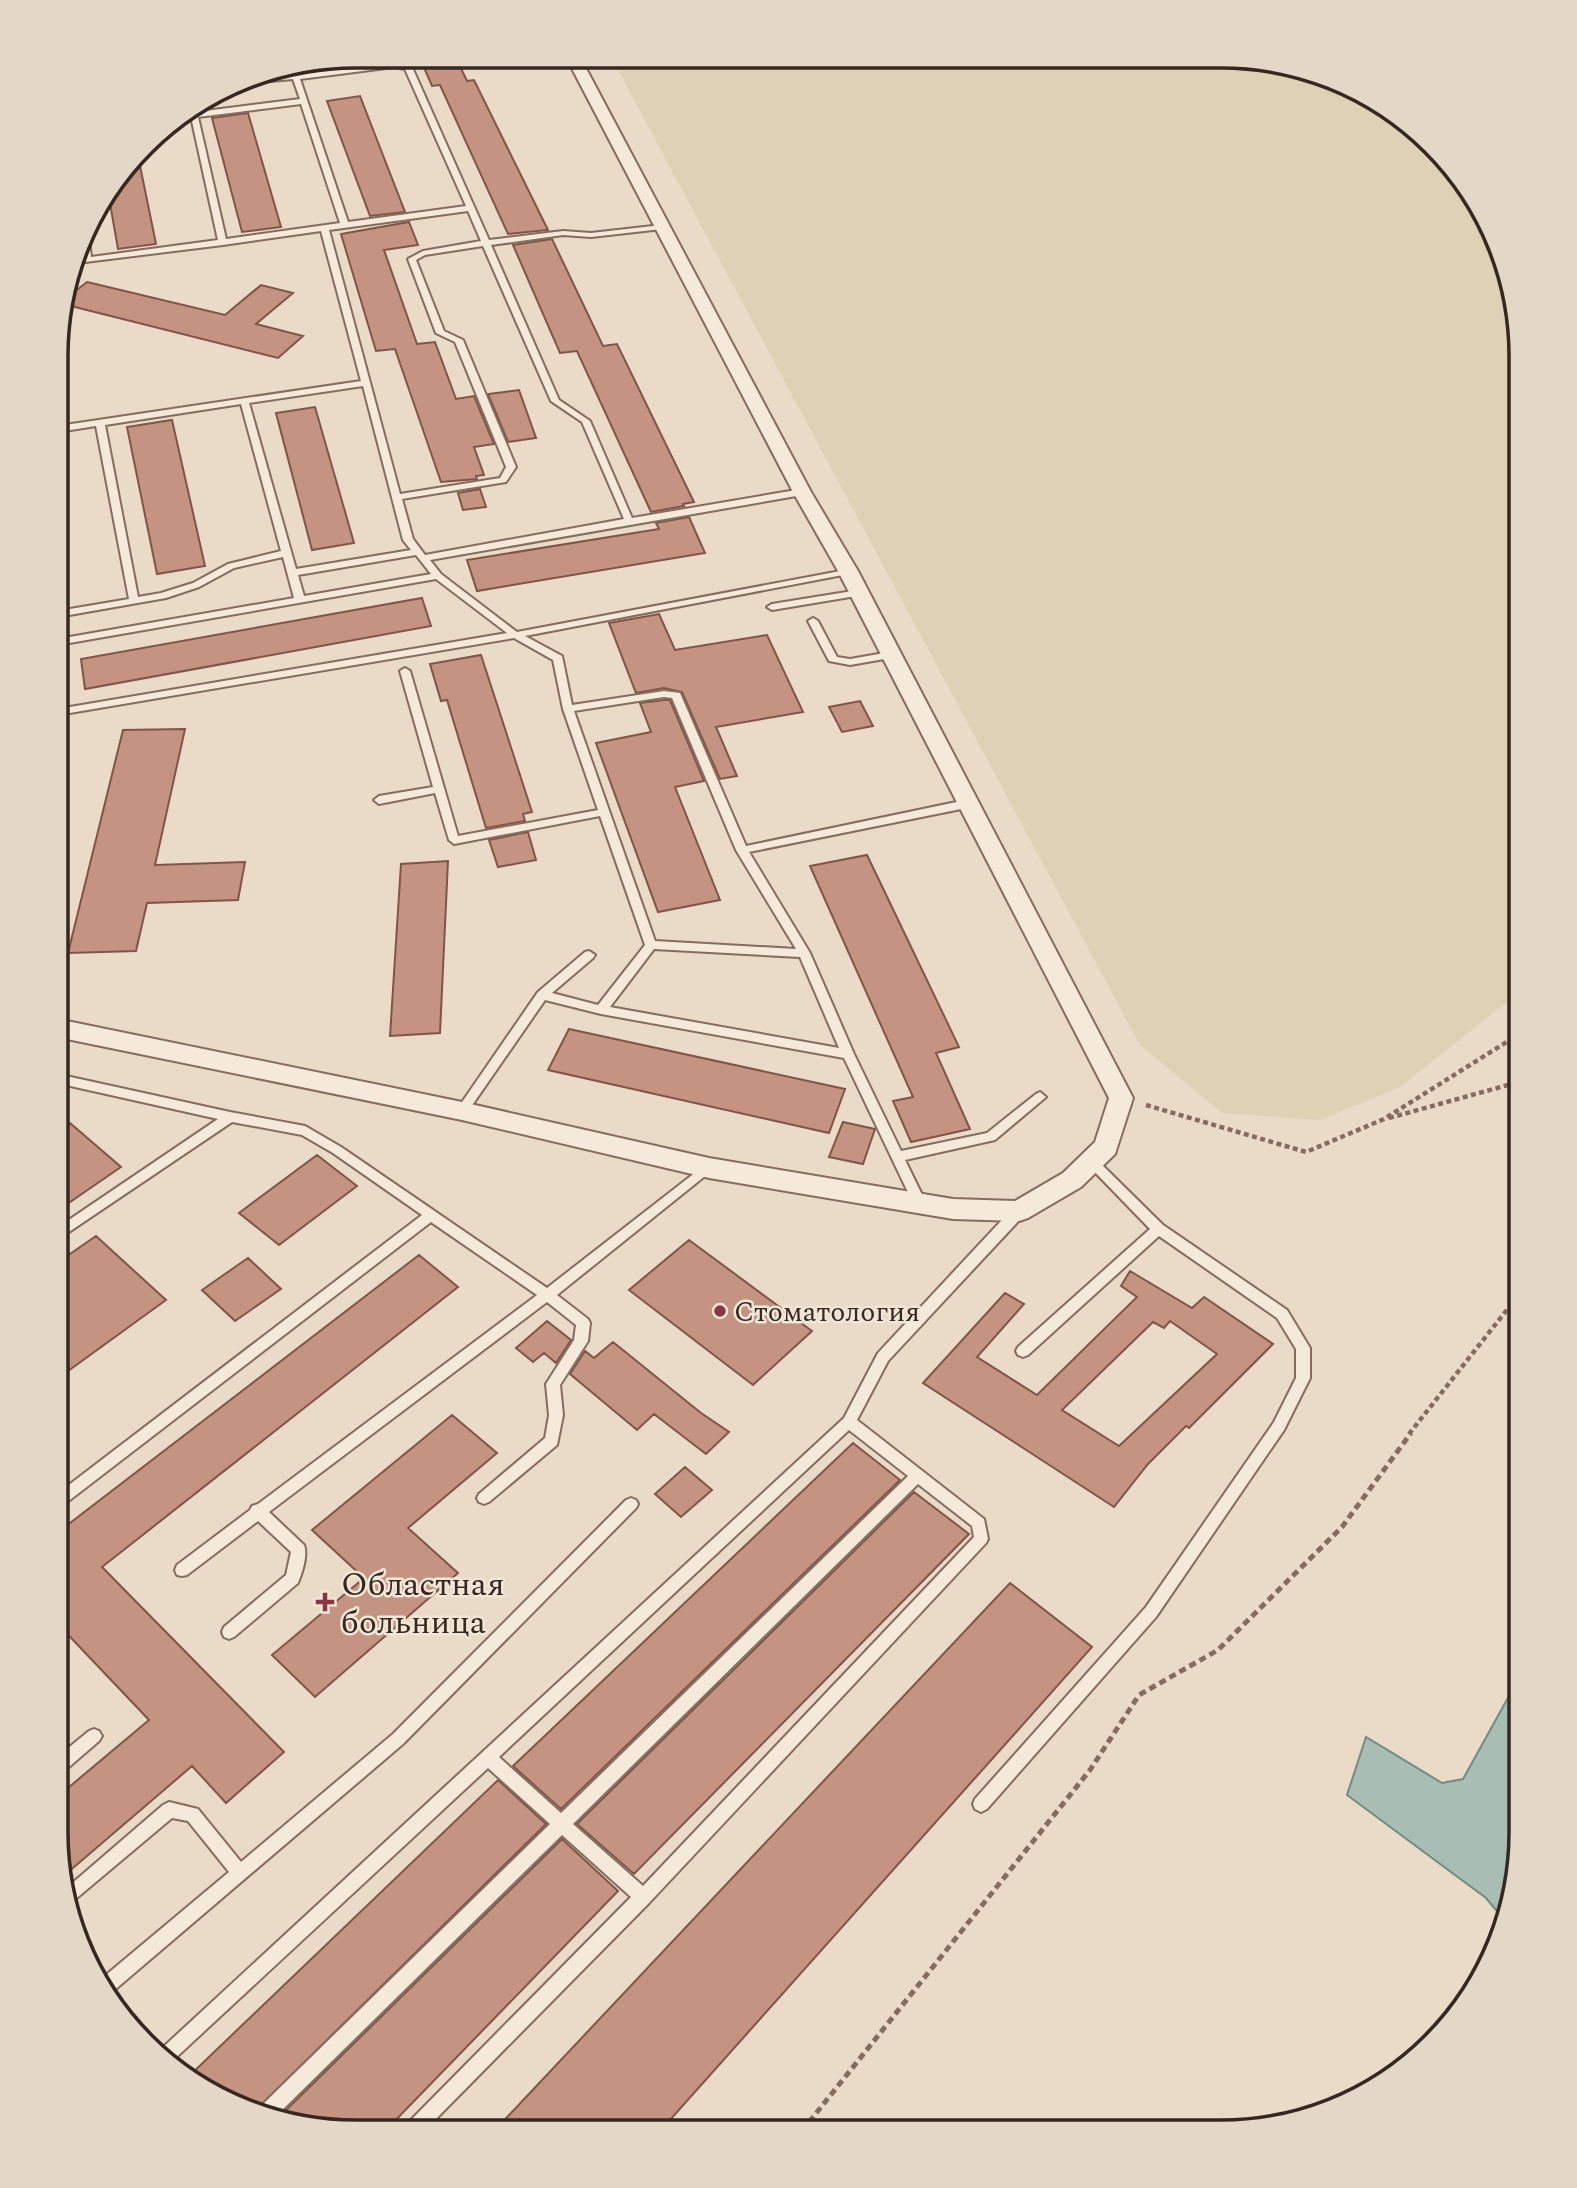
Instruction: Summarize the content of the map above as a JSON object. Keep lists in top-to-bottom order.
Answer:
{
  "places": {
    "other": ["Стоматология"],
    "health": ["Областная больница"]
  }
}
